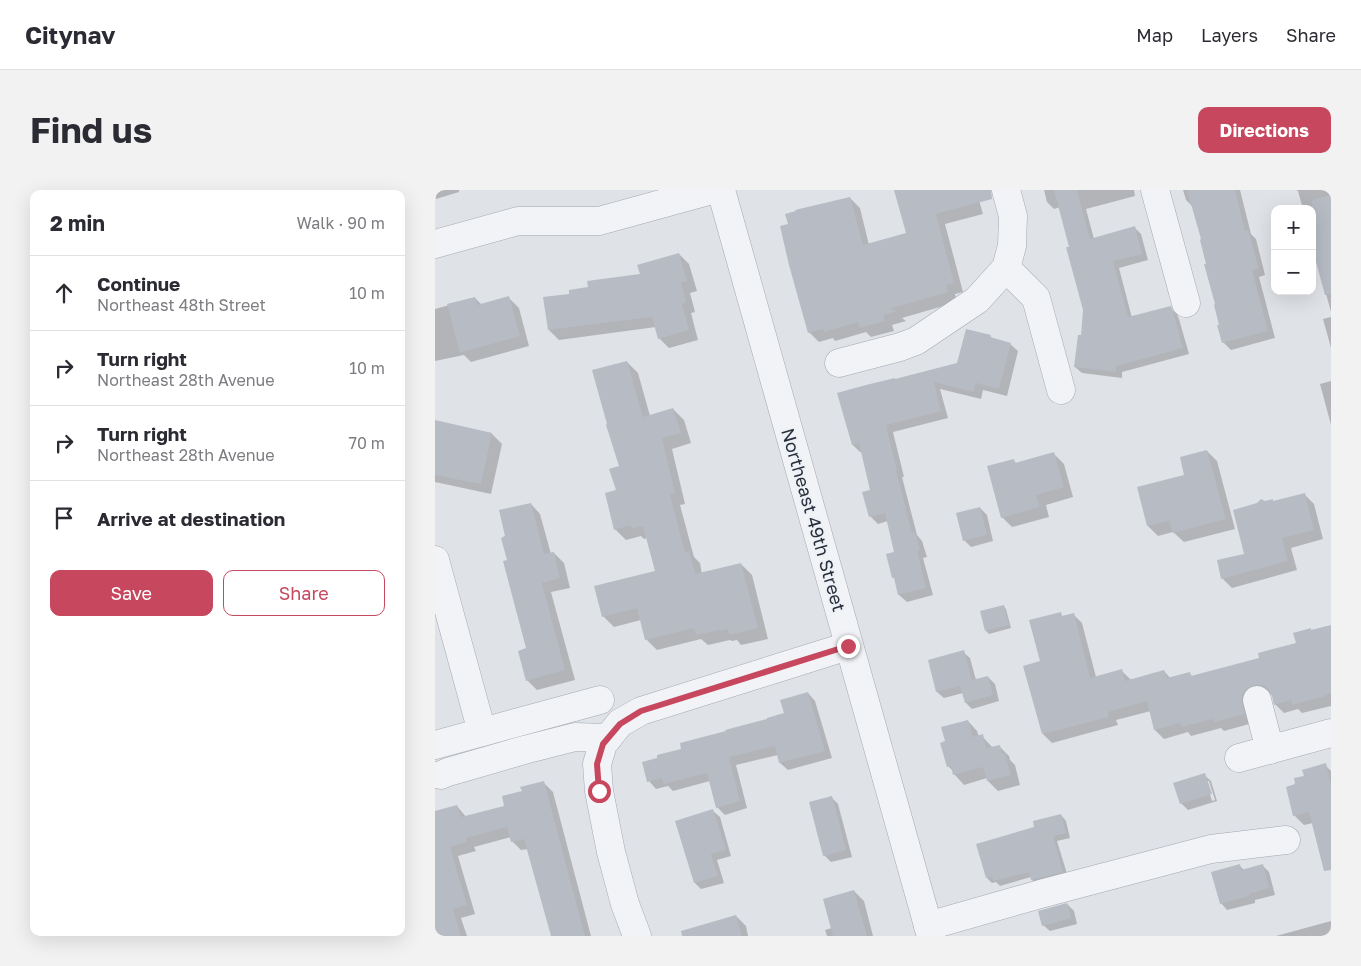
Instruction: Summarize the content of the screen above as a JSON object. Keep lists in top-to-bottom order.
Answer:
{
  "streets": {
    "street": ["Northeast 49th Street"]
  },
  "page": {
    "header": "Citynav",
    "nav": ["Map", "Layers", "Share"],
    "buttons": [
      "Directions",
      ["Save", "Share"]
    ],
    "title": "Find us",
    "heading": ["2 min", "Walk · 90 m"],
    "map_buttons": ["+", "−"],
    "list": [
      ["Continue", "Northeast 48th Street", "10 m"],
      ["Turn right", "Northeast 28th Avenue", "10 m"],
      ["Turn right", "Northeast 28th Avenue", "70 m"],
      "Arrive at destination"
    ]
  }
}
